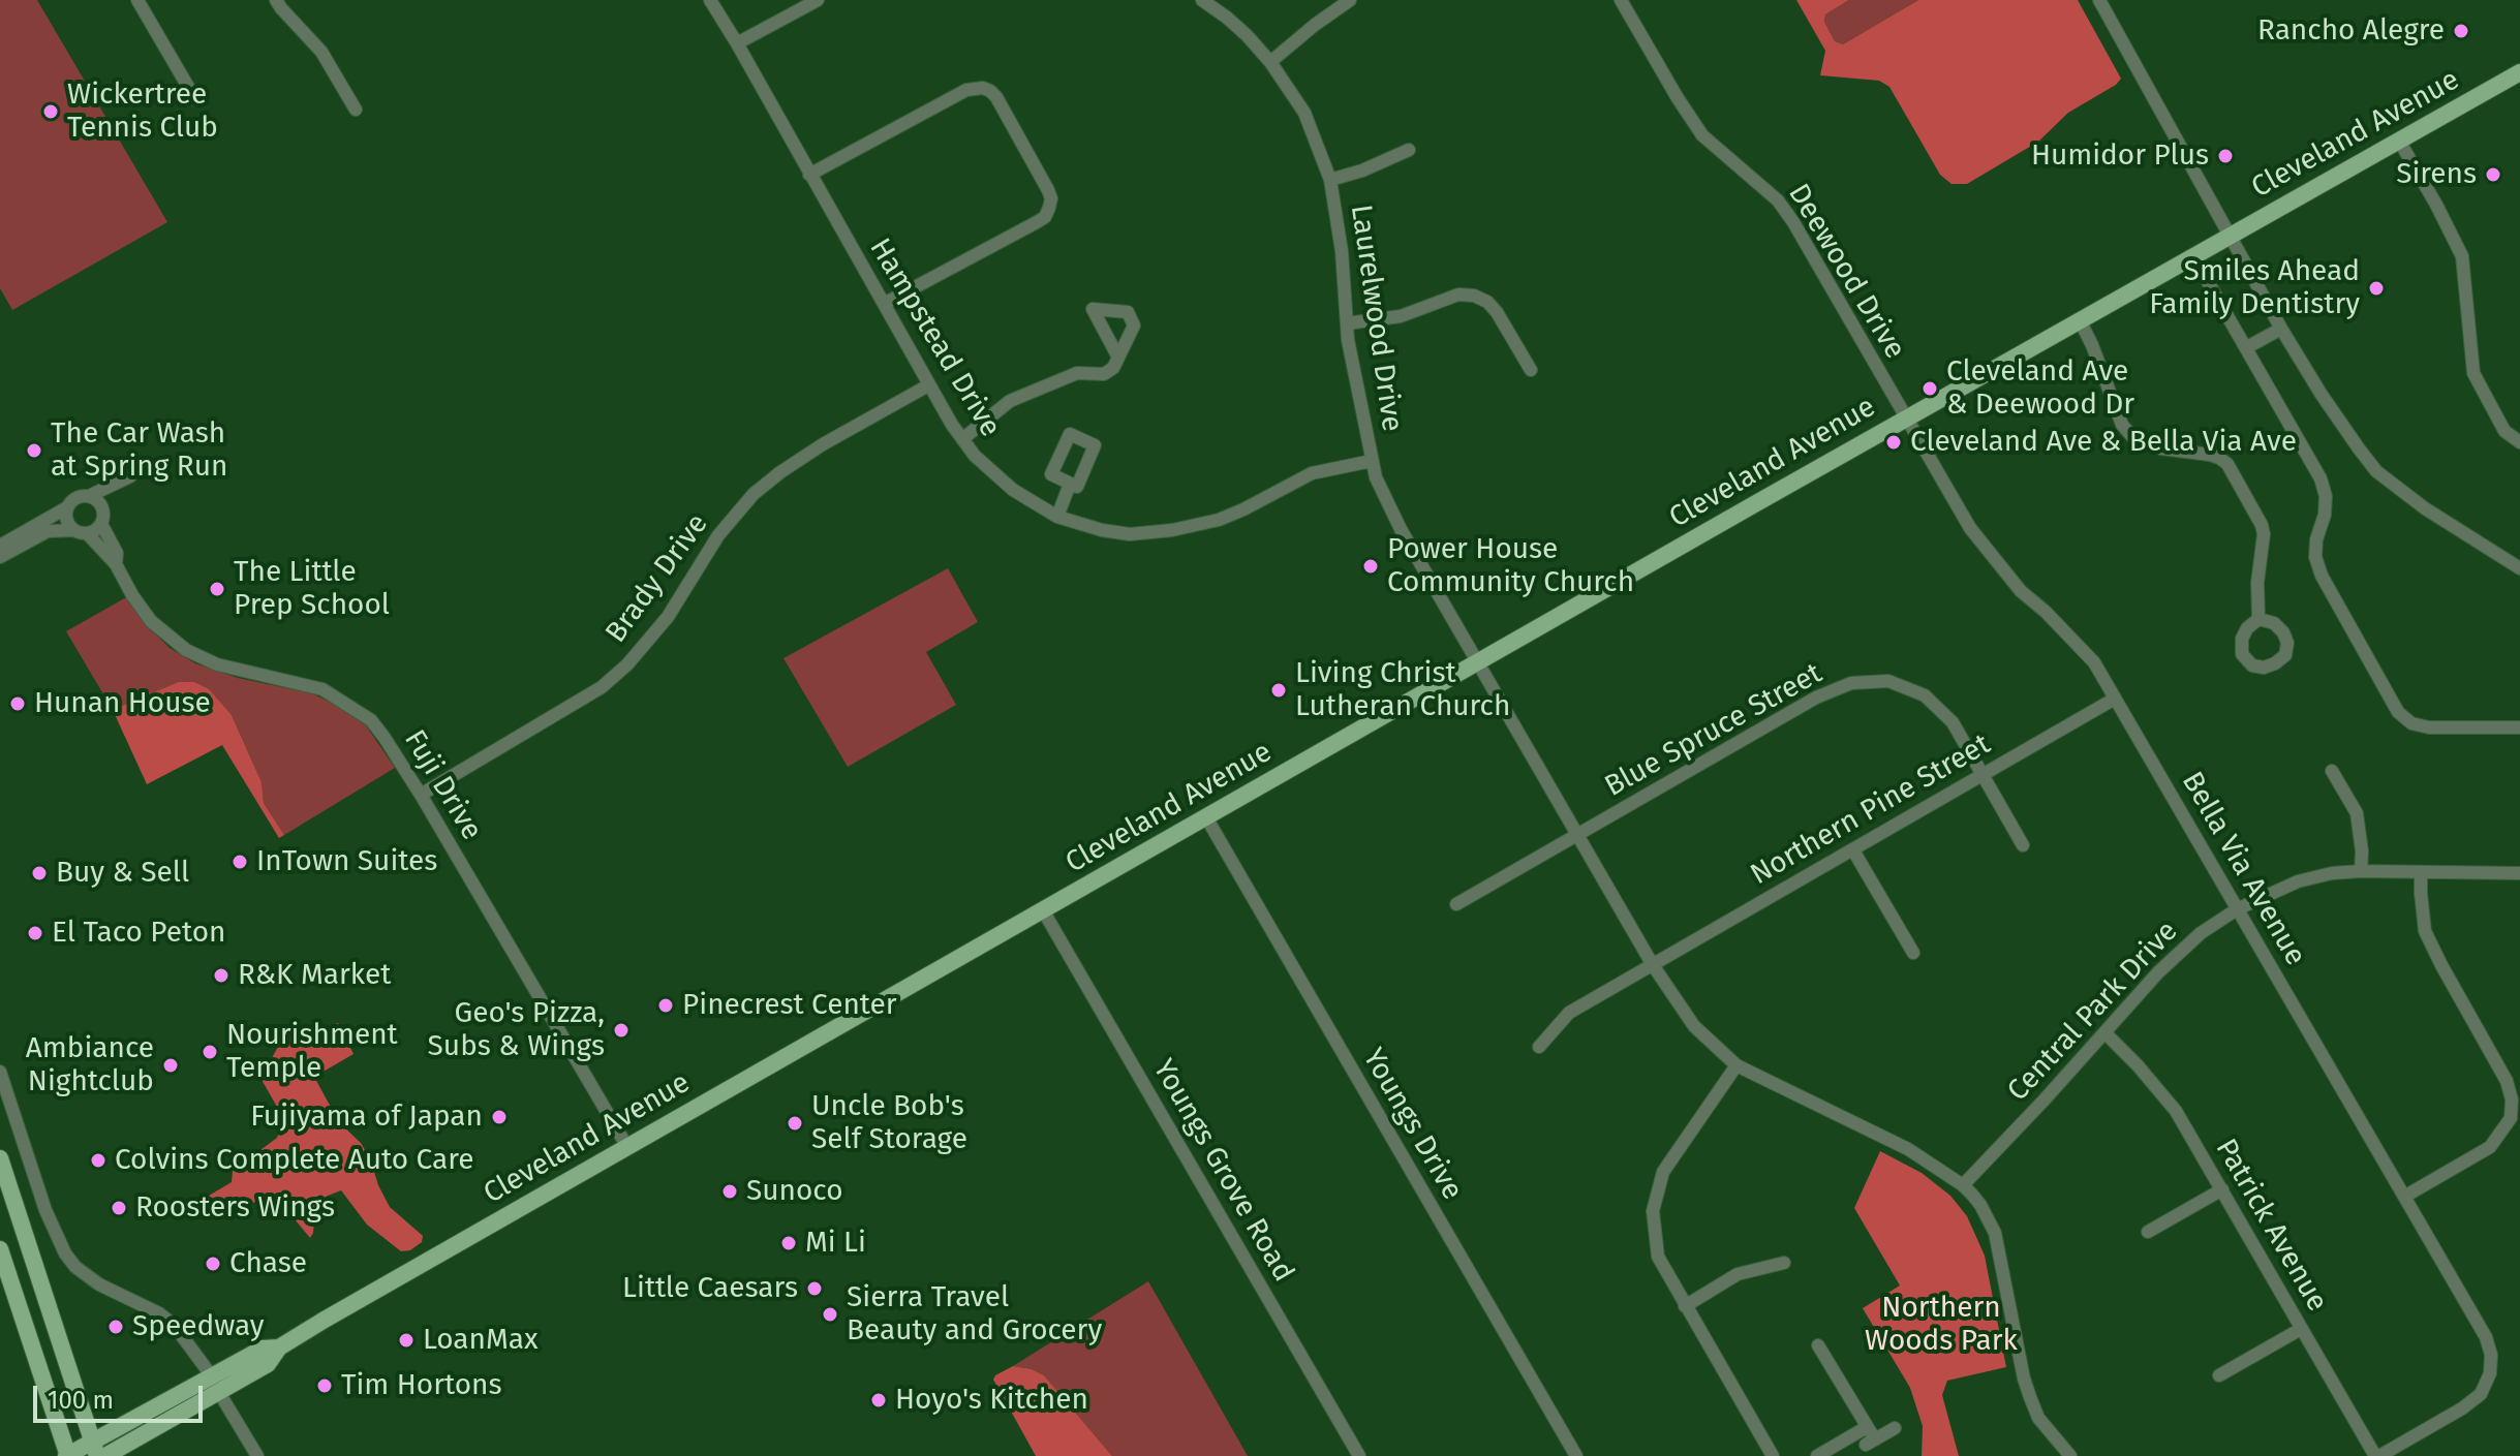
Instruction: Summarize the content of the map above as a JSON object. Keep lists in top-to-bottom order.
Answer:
{
  "streets": {
    "main road": ["Cleveland Avenue"],
    "street": [
      "Deewood Drive",
      "Laurelwood Drive",
      "Hampstead Drive",
      "Brady Drive",
      "Blue Spruce Street",
      "Fuji Drive",
      "Northern Pine Street",
      "Bella Via Avenue",
      "Central Park Drive",
      "Youngs Drive",
      "Youngs Grove Road",
      "Patrick Avenue"
    ]
  },
  "crossings": [
    ["Cleveland Avenue", "Deewood Drive"],
    ["Cleveland Avenue", "Laurelwood Drive"],
    ["Cleveland Avenue", "Fuji Drive"],
    ["Cleveland Avenue", "Bella Via Avenue"],
    ["Cleveland Avenue", "Youngs Drive"],
    ["Cleveland Avenue", "Youngs Grove Road"],
    ["Deewood Drive", "Bella Via Avenue"],
    ["Laurelwood Drive", "Hampstead Drive"],
    ["Laurelwood Drive", "Blue Spruce Street"],
    ["Laurelwood Drive", "Northern Pine Street"],
    ["Laurelwood Drive", "Central Park Drive"],
    ["Hampstead Drive", "Brady Drive"],
    ["Brady Drive", "Fuji Drive"],
    ["Blue Spruce Street", "Northern Pine Street"],
    ["Northern Pine Street", "Bella Via Avenue"],
    ["Bella Via Avenue", "Central Park Drive"],
    ["Bella Via Avenue", "Patrick Avenue"],
    ["Central Park Drive", "Patrick Avenue"]
  ],
  "parks": ["Northern Woods Park"],
  "places": [
    "Rancho Alegre",
    "Wickertree Tennis Club",
    "Humidor Plus",
    "Sirens",
    "Smiles Ahead Family Dentistry",
    "Cleveland Ave & Deewood Dr",
    "Cleveland Ave & Bella Via Ave",
    "The Car Wash at Spring Run",
    "Power House Community Church",
    "The Little Prep School",
    "Living Christ Lutheran Church",
    "Hunan House",
    "InTown Suites",
    "Buy & Sell",
    "El Taco Peton",
    "R&K Market",
    "Pinecrest Center",
    "Geo's Pizza, Subs & Wings",
    "Nourishment Temple",
    "Ambiance Nightclub",
    "Fujiyama of Japan",
    "Uncle Bob's Self Storage",
    "Colvins Complete Auto Care",
    "Sunoco",
    "Roosters Wings",
    "Mi Li",
    "Chase",
    "Little Caesars",
    "Sierra Travel Beauty and Grocery",
    "Speedway",
    "LoanMax",
    "Tim Hortons",
    "Hoyo's Kitchen"
  ],
  "scale_bar": "100 m"
}
